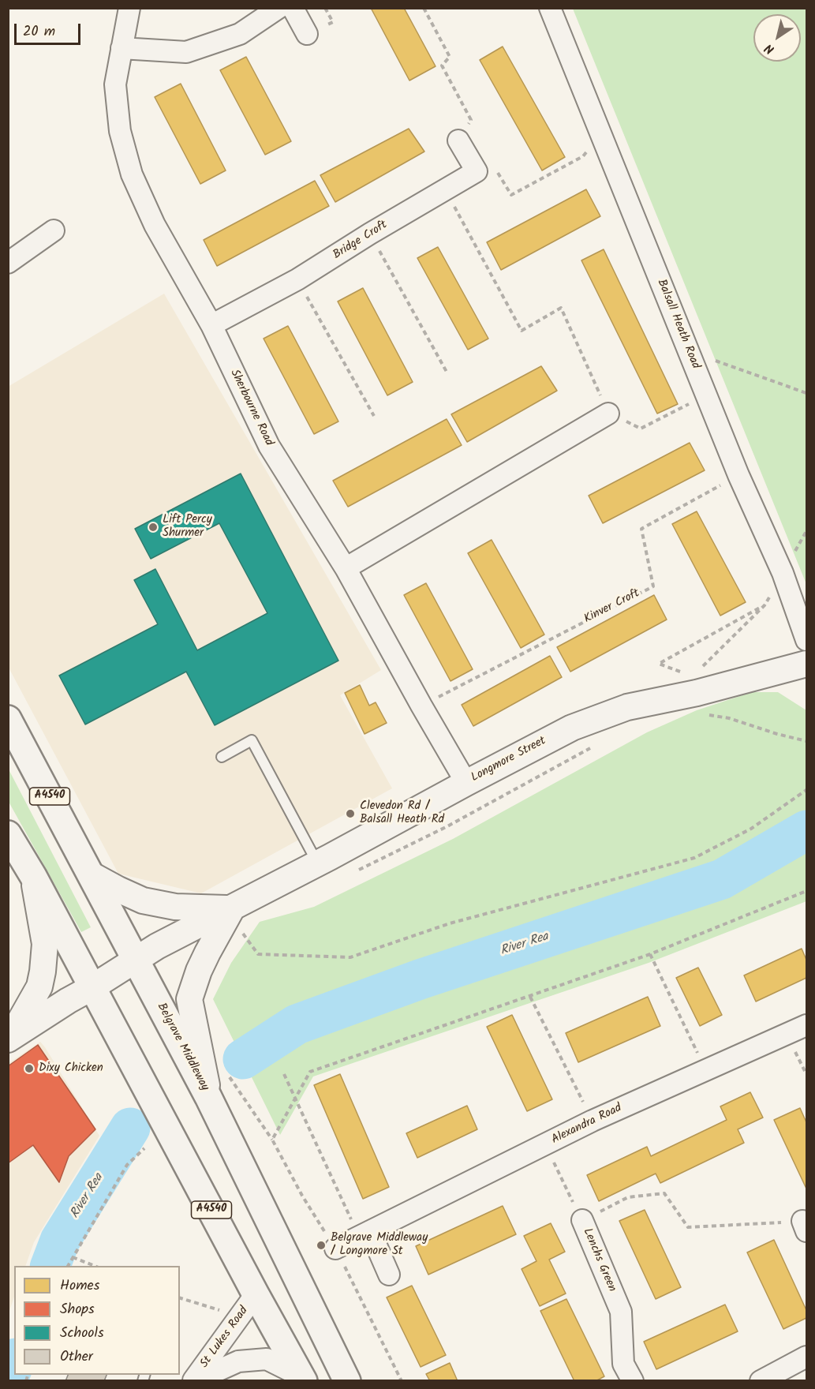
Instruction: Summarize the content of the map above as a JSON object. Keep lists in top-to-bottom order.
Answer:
{
  "streets": {
    "highway": ["A4540", "Belgrave Middleway"],
    "street": [
      "Bridge Croft",
      "Balsall Heath Road",
      "Sherbourne Road",
      "Longmore Street",
      "Alexandra Road",
      "Lenchs Green",
      "St Lukes Road"
    ],
    "path": ["Kinver Croft"]
  },
  "crossings": [
    ["Bridge Croft", "Sherbourne Road"],
    ["Balsall Heath Road", "Kinver Croft"],
    ["Sherbourne Road", "Kinver Croft"],
    ["Sherbourne Road", "Longmore Street"],
    ["Longmore Street", "A4540"],
    ["Longmore Street", "Belgrave Middleway"],
    ["A4540", "St Lukes Road"]
  ],
  "water": ["River Rea"],
  "places": [
    "Lift Percy Shurmer",
    "Clevedon Rd / Balsall Heath Rd",
    "Dixy Chicken",
    "Belgrave Middleway / Longmore St"
  ],
  "legend": [
    "Homes",
    "Shops",
    "Schools",
    "Other"
  ],
  "scale_bar": "20 m",
  "north": "bottom left"
}
